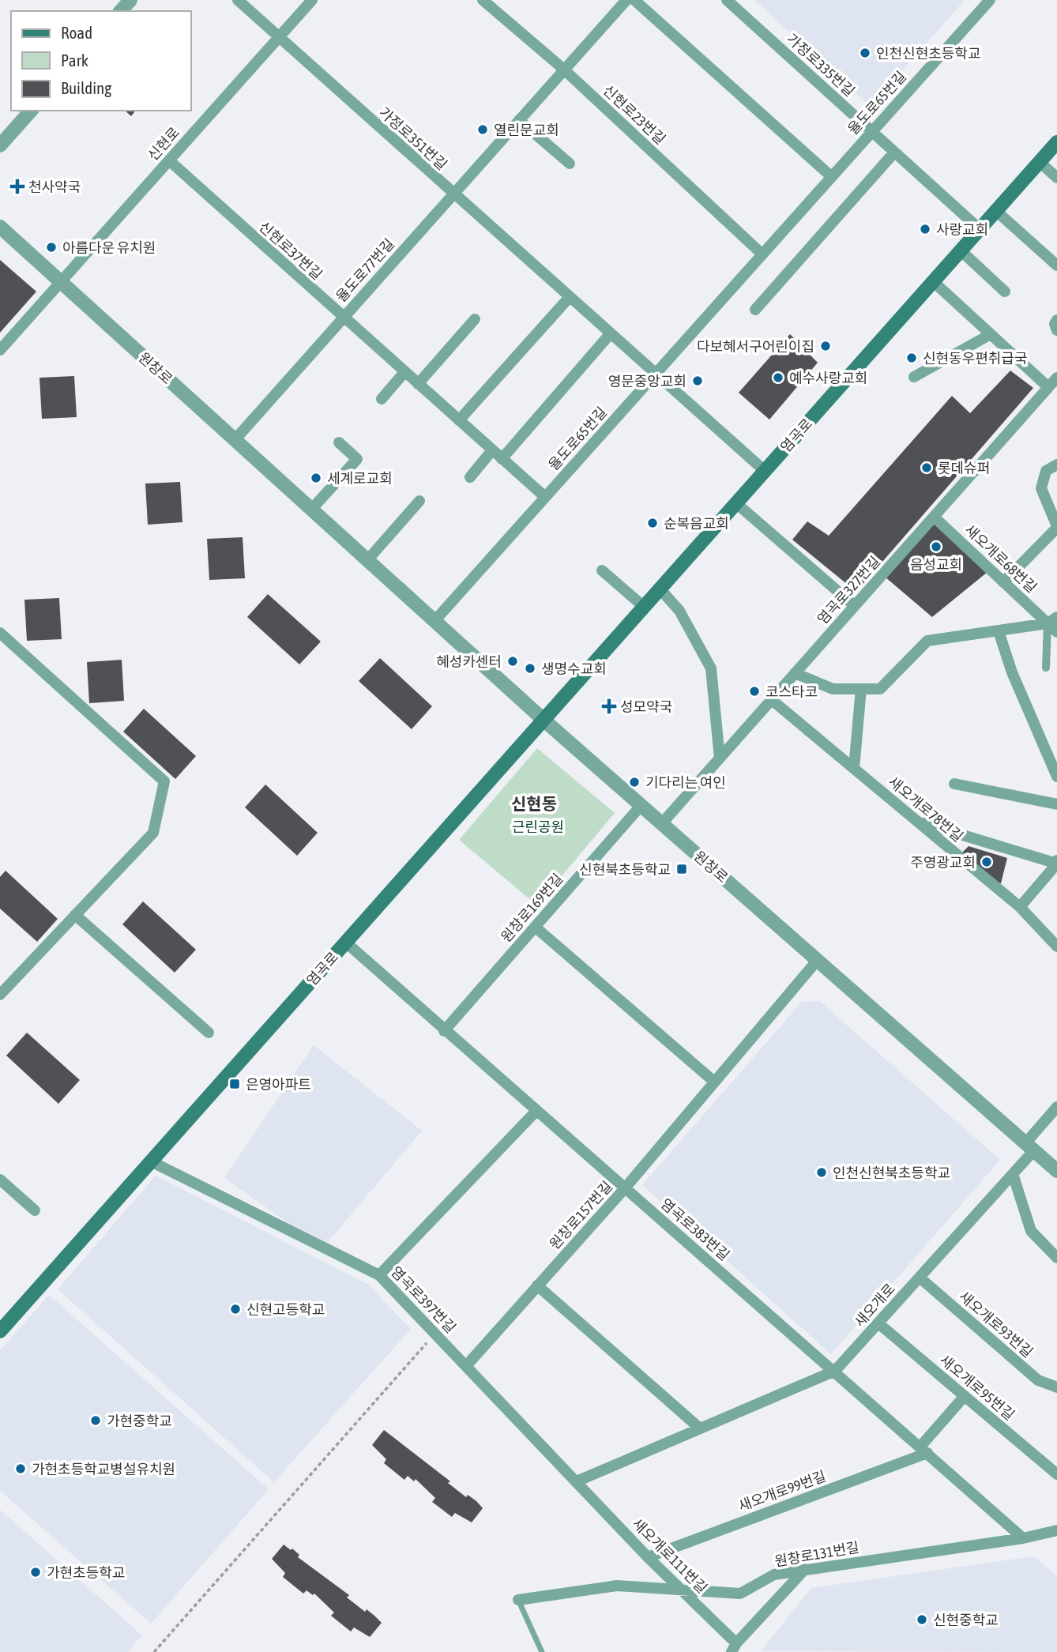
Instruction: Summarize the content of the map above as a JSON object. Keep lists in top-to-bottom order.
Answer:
{
  "streets": {
    "main road": ["염곡로"],
    "street": [
      "가정로335번길",
      "율도로65번길",
      "신현로23번길",
      "가정로351번길",
      "신현로",
      "신현로37번길",
      "율도로77번길",
      "원창로",
      "새오개로68번길",
      "염곡로327번길",
      "새오개로78번길",
      "원창로169번길",
      "원창로157번길",
      "염곡로383번길",
      "염곡로397번길",
      "새오개로",
      "새오개로93번길",
      "새오개로95번길",
      "새오개로99번길",
      "원창로131번길",
      "새오개로111번길"
    ]
  },
  "crossings": [
    ["가정로335번길", "율도로65번길"],
    ["가정로335번길", "염곡로"],
    ["율도로65번길", "신현로23번길"],
    ["율도로65번길", "가정로351번길"],
    ["율도로65번길", "신현로37번길"],
    ["율도로65번길", "원창로"],
    ["신현로23번길", "율도로77번길"],
    ["가정로351번길", "신현로"],
    ["가정로351번길", "율도로77번길"],
    ["가정로351번길", "염곡로"],
    ["신현로", "신현로37번길"],
    ["신현로", "원창로"],
    ["신현로37번길", "율도로77번길"],
    ["율도로77번길", "원창로"],
    ["원창로", "염곡로"],
    ["원창로", "염곡로327번길"],
    ["원창로", "원창로169번길"],
    ["원창로", "원창로157번길"],
    ["원창로", "새오개로"],
    ["염곡로", "염곡로383번길"],
    ["염곡로", "염곡로397번길"],
    ["새오개로68번길", "염곡로327번길"],
    ["염곡로327번길", "새오개로78번길"],
    ["원창로169번길", "염곡로383번길"],
    ["원창로157번길", "염곡로383번길"],
    ["원창로157번길", "염곡로397번길"],
    ["염곡로383번길", "새오개로"],
    ["염곡로397번길", "새오개로"],
    ["염곡로397번길", "새오개로111번길"],
    ["새오개로", "새오개로93번길"],
    ["새오개로", "새오개로95번길"],
    ["새오개로", "새오개로111번길"],
    ["새오개로99번길", "새오개로111번길"],
    ["원창로131번길", "새오개로111번길"]
  ],
  "districts": ["신현동"],
  "parks": ["근린공원"],
  "places": {
    "other": [
      "인천신현초등학교",
      "열린문교회",
      "사랑교회",
      "아름다운 유치원",
      "다보혜서구어린이집",
      "신현동우편취급국",
      "예수사랑교회",
      "영문중앙교회",
      "롯데슈퍼",
      "세계로교회",
      "순복음교회",
      "음성교회",
      "혜성카센터",
      "생명수교회",
      "코스타코",
      "기다리는 여인",
      "주영광교회",
      "인천신현북초등학교",
      "신현고등학교",
      "가현중학교",
      "가현초등학교병설유치원",
      "가현초등학교",
      "신현중학교"
    ],
    "health": ["천사약국", "성모약국"],
    "transit": ["신현북초등학교", "은영아파트"]
  },
  "legend": ["Road", "Park", "Building"]
}
